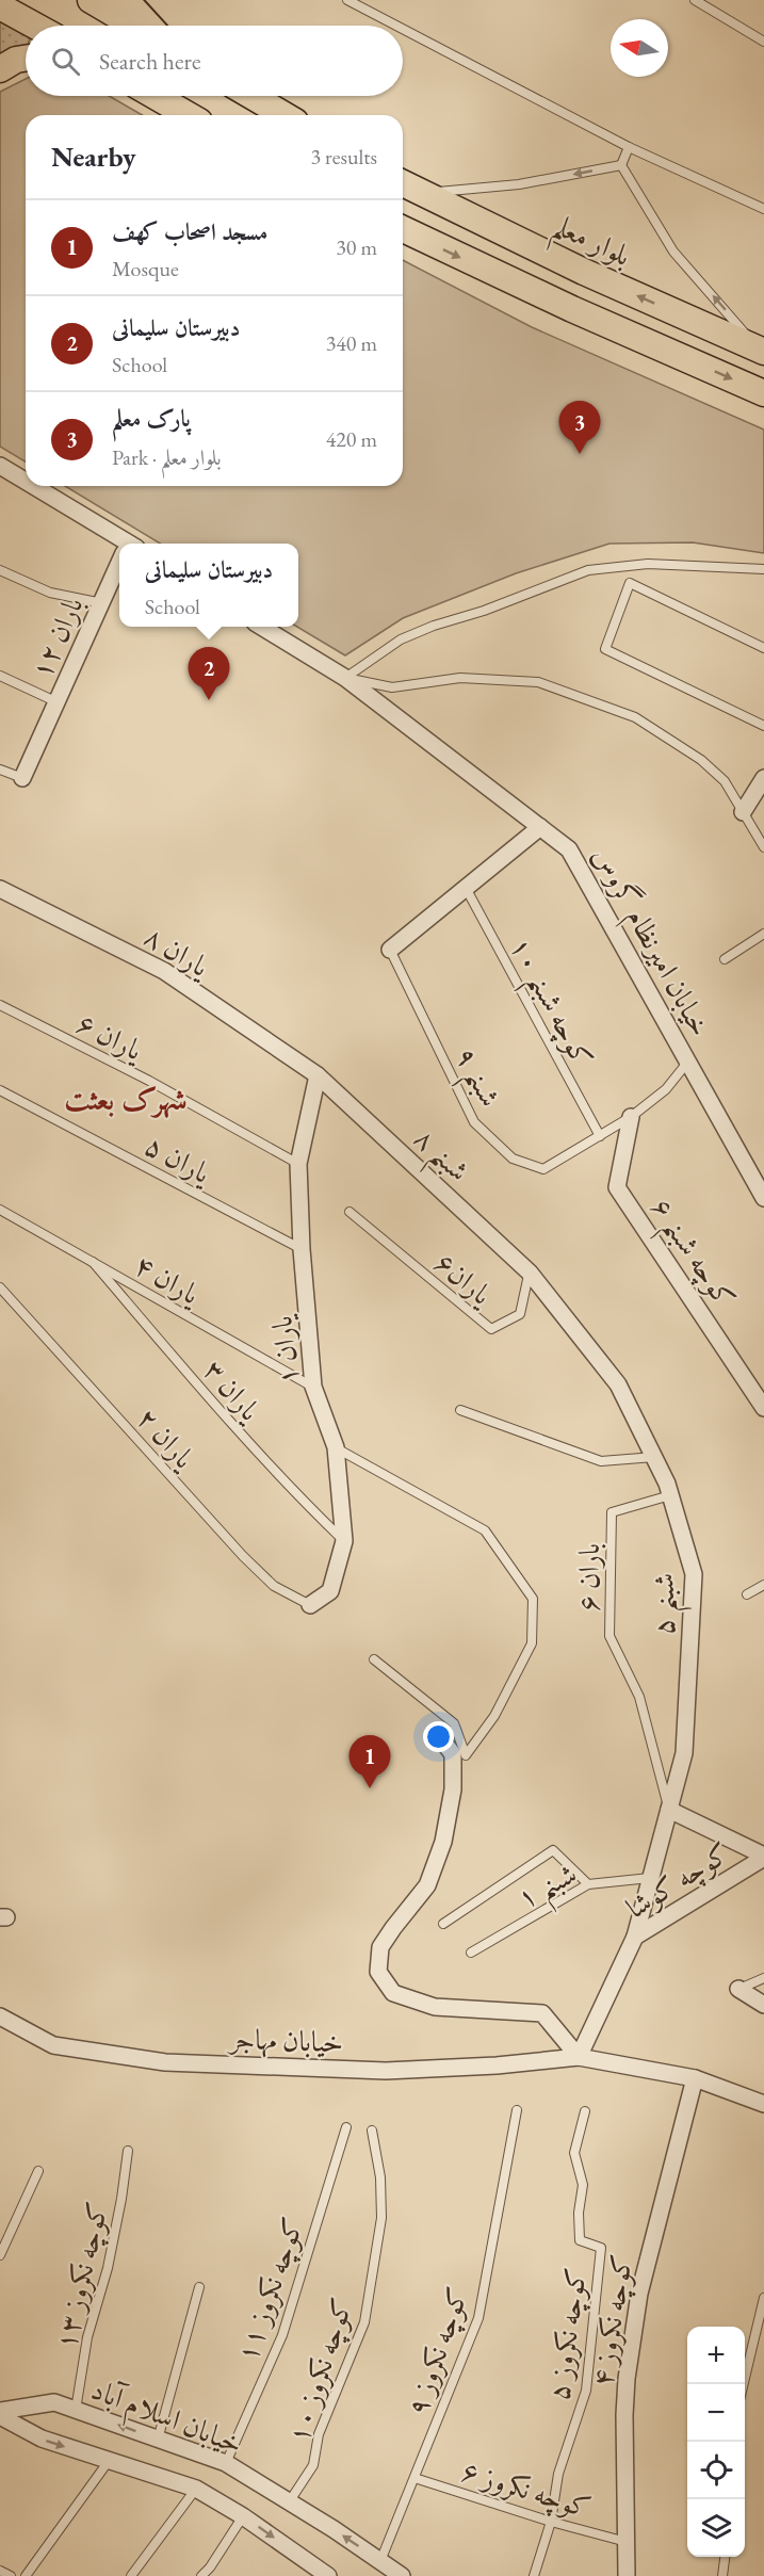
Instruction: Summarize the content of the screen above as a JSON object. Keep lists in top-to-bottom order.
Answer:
{
  "streets": {
    "main road": ["بلوار معلم"],
    "street": [
      "باران ۱۲",
      "خیابان امیرنظام گروس",
      "یاران ۸",
      "شبنم ۸",
      "کوچه شبنم ۶",
      "یاران ۱",
      "شبنم ۵",
      "کوچه کوشا",
      "خیابان مهاجر",
      "کوچه نکروز ۴",
      "خیابان اسلام آباد"
    ],
    "lane": [
      "کوچه شبنم ۱۰",
      "یاران ۶",
      "شبنم ۹",
      "یاران ۵",
      "یاران۶",
      "یاران ۴",
      "یاران ۳",
      "یاران ۲",
      "باران ۶",
      "شبنم ۱",
      "کوچه نکروز ۱۳",
      "کوچه نکروز ۱۱",
      "کوچه نکروز ۵",
      "کوچه نکروز ۹",
      "کوچه نکروز ۱۰",
      "کوچه نکروز ۶"
    ]
  },
  "crossings": [
    ["خیابان امیرنظام گروس", "شبنم ۹"],
    ["یاران ۸", "شبنم ۸"],
    ["یاران ۸", "یاران ۱"],
    ["کوچه شبنم ۱۰", "شبنم ۹"],
    ["یاران ۶", "یاران ۱"],
    ["شبنم ۹", "کوچه شبنم ۶"],
    ["شبنم ۸", "یاران۶"],
    ["شبنم ۸", "یاران ۱"],
    ["شبنم ۸", "شبنم ۵"],
    ["یاران ۵", "یاران ۱"],
    ["یاران۶", "شبنم ۵"],
    ["یاران ۴", "یاران ۱"],
    ["یاران ۴", "یاران ۳"],
    ["یاران ۱", "یاران ۳"],
    ["یاران ۱", "یاران ۲"],
    ["باران ۶", "شبنم ۵"],
    ["شبنم ۵", "کوچه کوشا"],
    ["شبنم ۵", "شبنم ۱"],
    ["کوچه کوشا", "خیابان مهاجر"],
    ["خیابان مهاجر", "کوچه نکروز ۴"],
    ["کوچه نکروز ۱۳", "خیابان اسلام آباد"],
    ["کوچه نکروز ۱۱", "خیابان اسلام آباد"],
    ["کوچه نکروز ۴", "کوچه نکروز ۶"],
    ["کوچه نکروز ۵", "کوچه نکروز ۶"],
    ["کوچه نکروز ۹", "خیابان اسلام آباد"],
    ["کوچه نکروز ۹", "کوچه نکروز ۶"],
    ["کوچه نکروز ۱۰", "خیابان اسلام آباد"]
  ],
  "districts": ["شهرک بعثت"],
  "north": "left",
  "page": {
    "search": "Search here",
    "heading": ["Nearby", "3 results"],
    "list": [
      {
        "mark": "1",
        "name": "مسجد اصحاب کهف",
        "note": "Mosque",
        "value": "30 m"
      },
      {
        "mark": "2",
        "name": "دبیرستان سلیمانی",
        "note": "School",
        "value": "340 m"
      },
      {
        "mark": "3",
        "name": "پارک معلم",
        "note": "Park · بلوار معلم",
        "value": "420 m"
      }
    ],
    "pins": ["3", "2", "1"],
    "popup": ["دبیرستان سلیمانی", "School"],
    "map_buttons": ["+", "−"]
  }
}
